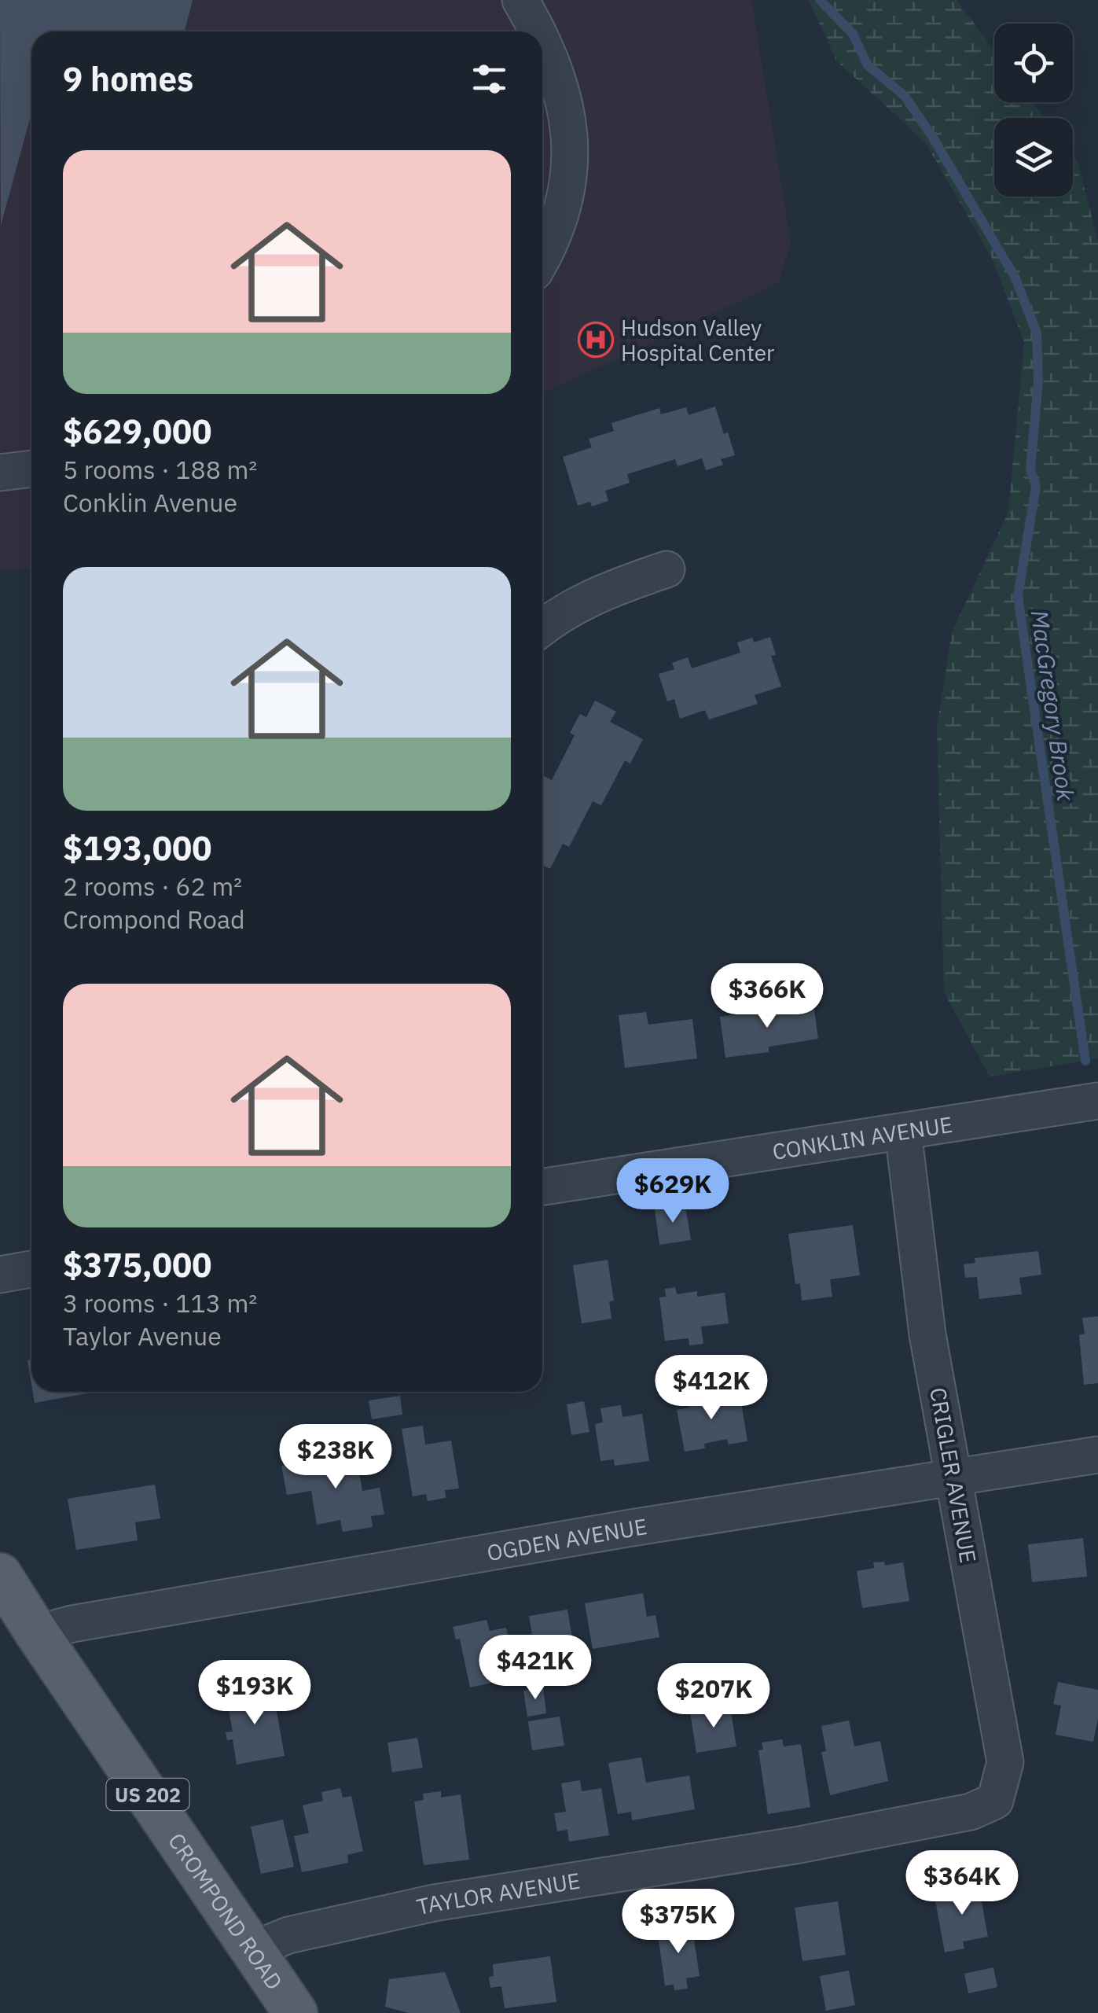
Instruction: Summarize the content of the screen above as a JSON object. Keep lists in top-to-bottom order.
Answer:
{
  "streets": {
    "main road": ["US 202", "CROMPOND ROAD"],
    "street": [
      "CONKLIN AVENUE",
      "CRIGLER AVENUE",
      "OGDEN AVENUE",
      "TAYLOR AVENUE"
    ]
  },
  "crossings": [
    ["CONKLIN AVENUE", "CRIGLER AVENUE"],
    ["CRIGLER AVENUE", "OGDEN AVENUE"],
    ["CRIGLER AVENUE", "TAYLOR AVENUE"],
    ["OGDEN AVENUE", "CROMPOND ROAD"],
    ["TAYLOR AVENUE", "CROMPOND ROAD"]
  ],
  "water": ["MacGregory Brook"],
  "places": {
    "hospital": ["Hudson Valley Hospital Center"]
  },
  "page": {
    "heading": "9 homes",
    "list": [
      {
        "name": "$629,000",
        "note": "5 rooms · 188 m² · Conklin Avenue"
      },
      {
        "name": "$193,000",
        "note": "2 rooms · 62 m² · Crompond Road"
      },
      {
        "name": "$375,000",
        "note": "3 rooms · 113 m² · Taylor Avenue"
      }
    ],
    "price": [
      "$366K",
      "$629K",
      "$412K",
      "$238K",
      "$421K",
      "$193K",
      "$207K",
      "$364K",
      "$375K"
    ]
  }
}
